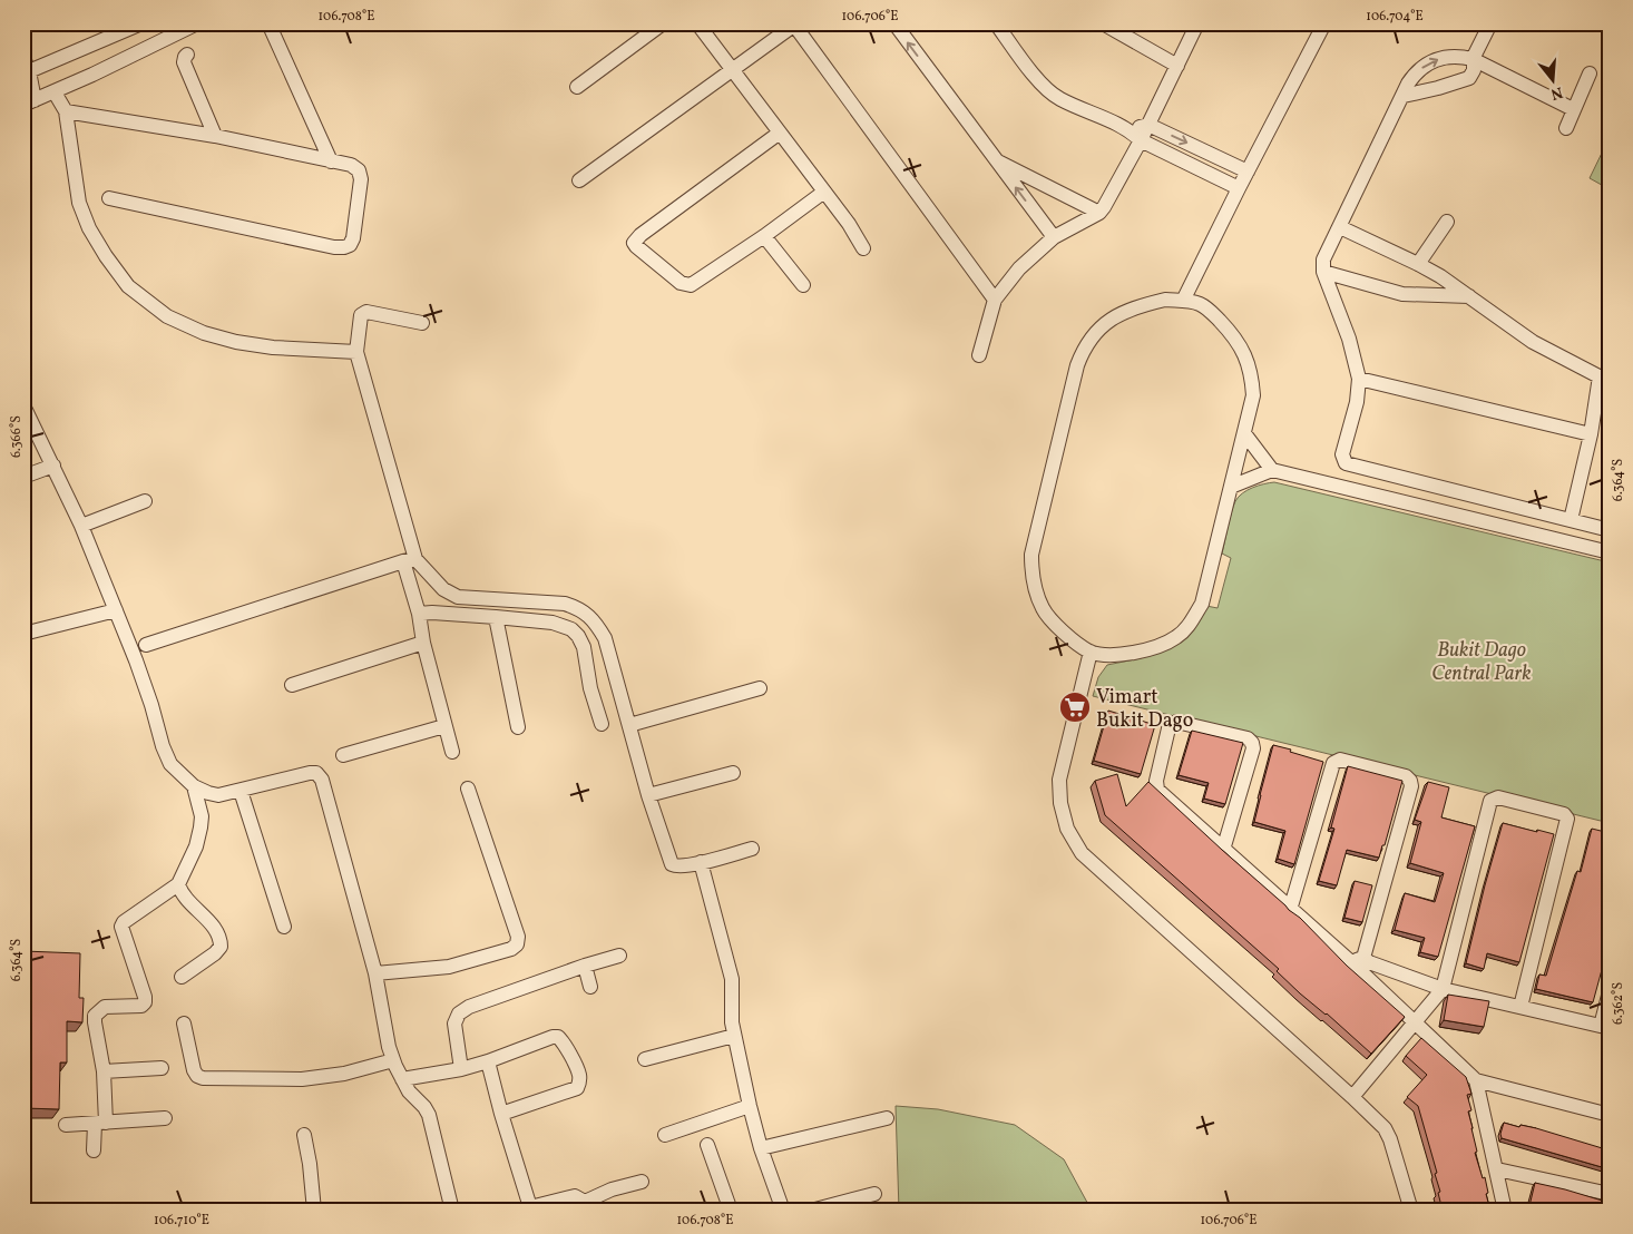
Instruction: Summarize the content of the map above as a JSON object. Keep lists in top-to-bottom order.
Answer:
{
  "parks": ["Bukit Dago Central Park"],
  "places": {
    "supermarket": ["Vimart Bukit Dago"]
  },
  "north": "bottom",
  "coordinates": [
    "106.708°E",
    "106.706°E",
    "106.704°E",
    "6.366°S",
    "6.364°S",
    "6.362°S",
    "106.710°E"
  ]
}
